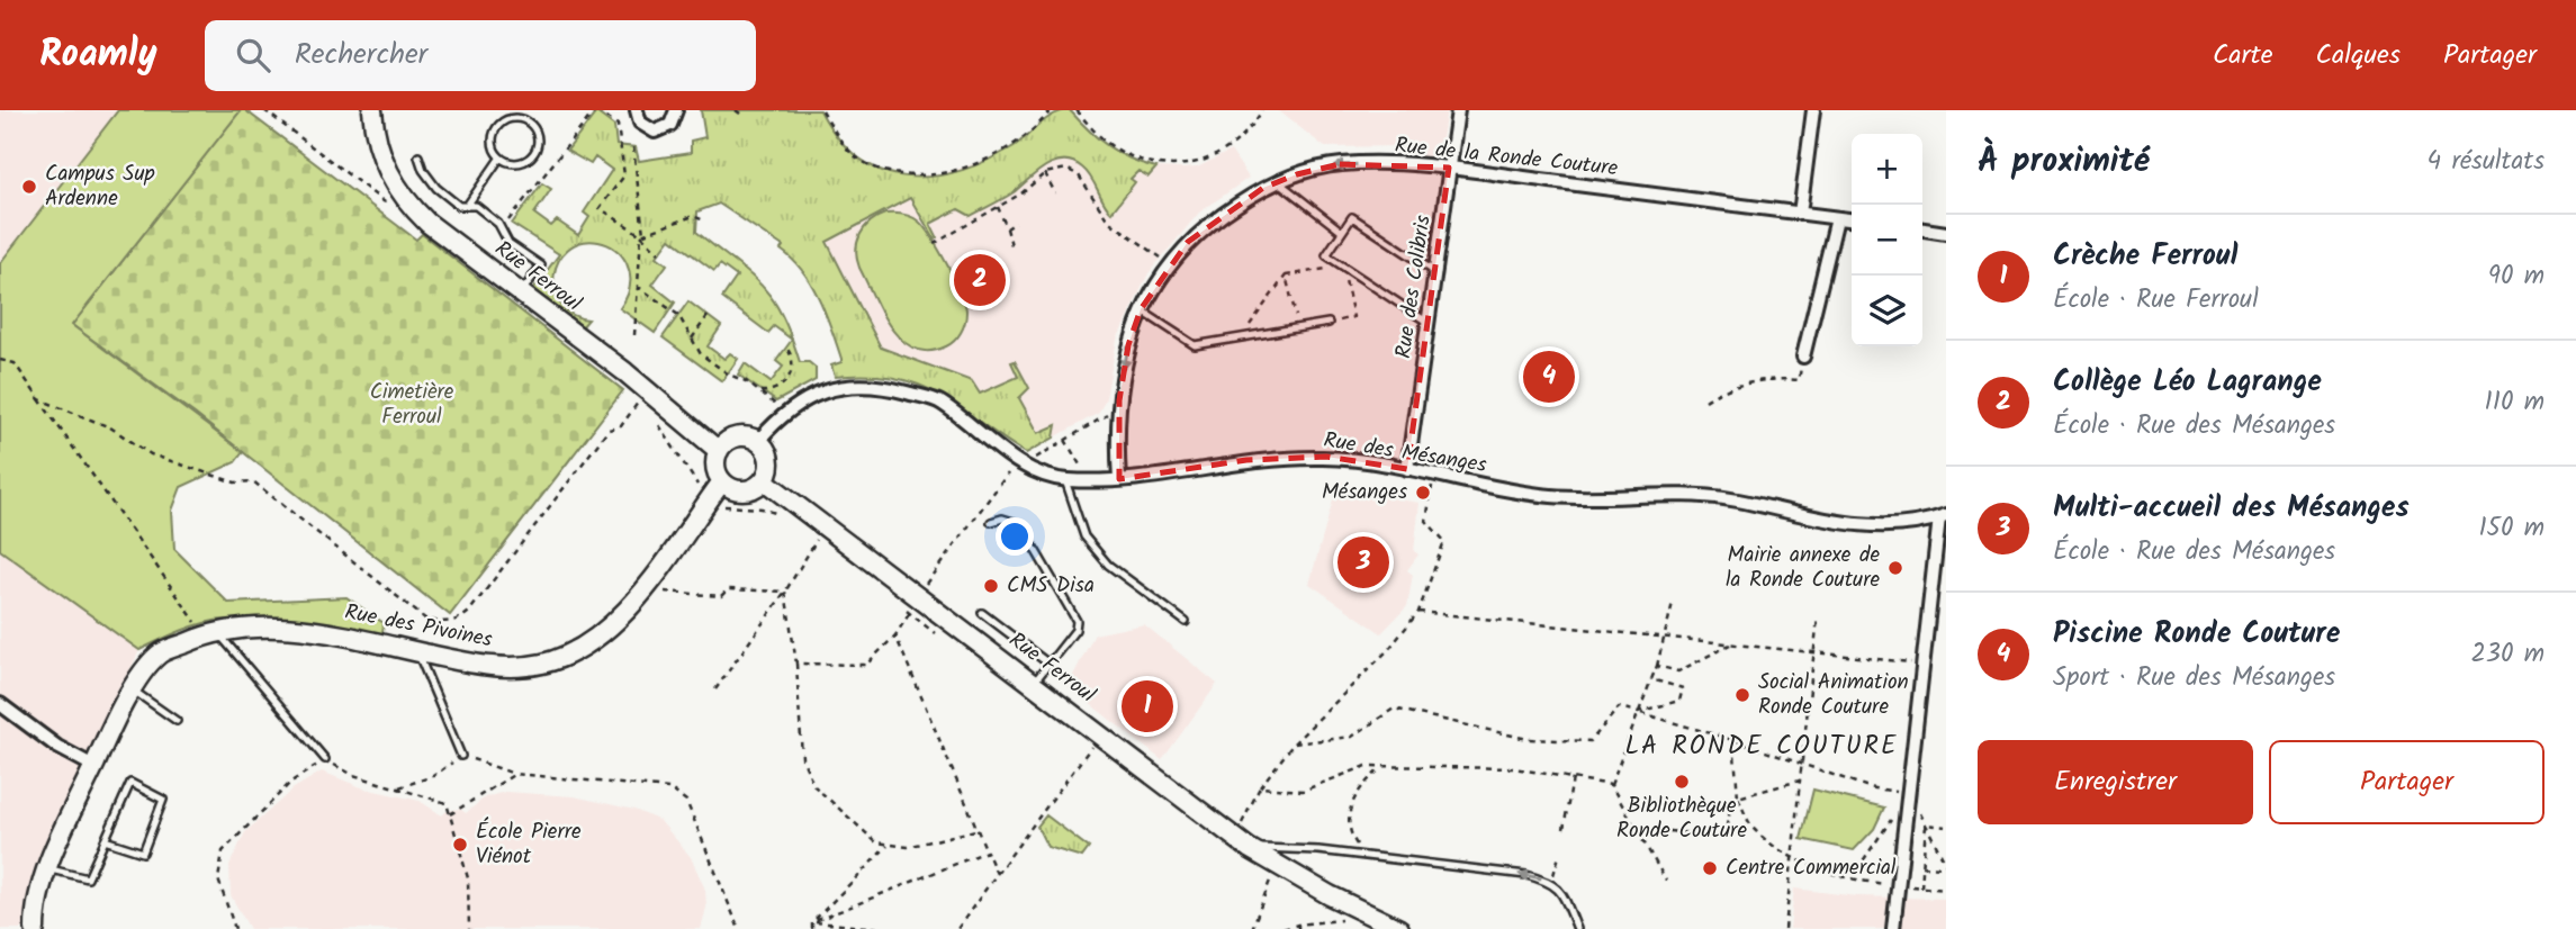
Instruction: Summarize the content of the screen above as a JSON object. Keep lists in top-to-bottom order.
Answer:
{
  "streets": {
    "street": [
      "Rue de la Ronde Couture",
      "Rue Ferroul",
      "Rue des Colibris",
      "Rue des Mésanges",
      "Rue des Pivoines"
    ]
  },
  "crossings": [
    ["Rue de la Ronde Couture", "Rue des Colibris"],
    ["Rue de la Ronde Couture", "Rue des Mésanges"],
    ["Rue Ferroul", "Rue des Mésanges"],
    ["Rue Ferroul", "Rue des Pivoines"],
    ["Rue des Colibris", "Rue des Mésanges"],
    ["Rue des Mésanges", "Rue des Pivoines"]
  ],
  "districts": ["LA RONDE COUTURE"],
  "parks": ["Cimetière Ferroul"],
  "places": [
    "Campus Sup Ardenne",
    "Mésanges",
    "Mairie annexe de la Ronde Couture",
    "CMS Disa",
    "Social Animation Ronde Couture",
    "Bibliothèque Ronde Couture",
    "École Pierre Viénot",
    "Centre Commercial"
  ],
  "page": {
    "header": "Roamly",
    "search": "Rechercher",
    "nav": ["Carte", "Calques", "Partager"],
    "heading": ["À proximité", "4 résultats"],
    "map_buttons": ["+", "−"],
    "list": [
      {
        "mark": "1",
        "name": "Crèche Ferroul",
        "note": "École · Rue Ferroul",
        "value": "90 m"
      },
      {
        "mark": "2",
        "name": "Collège Léo Lagrange",
        "note": "École · Rue des Mésanges",
        "value": "110 m"
      },
      {
        "mark": "3",
        "name": "Multi-accueil des Mésanges",
        "note": "École · Rue des Mésanges",
        "value": "150 m"
      },
      {
        "mark": "4",
        "name": "Piscine Ronde Couture",
        "note": "Sport · Rue des Mésanges",
        "value": "230 m"
      }
    ],
    "pins": [
      "2",
      "4",
      "3",
      "1"
    ],
    "buttons": ["Enregistrer", "Partager"]
  }
}
